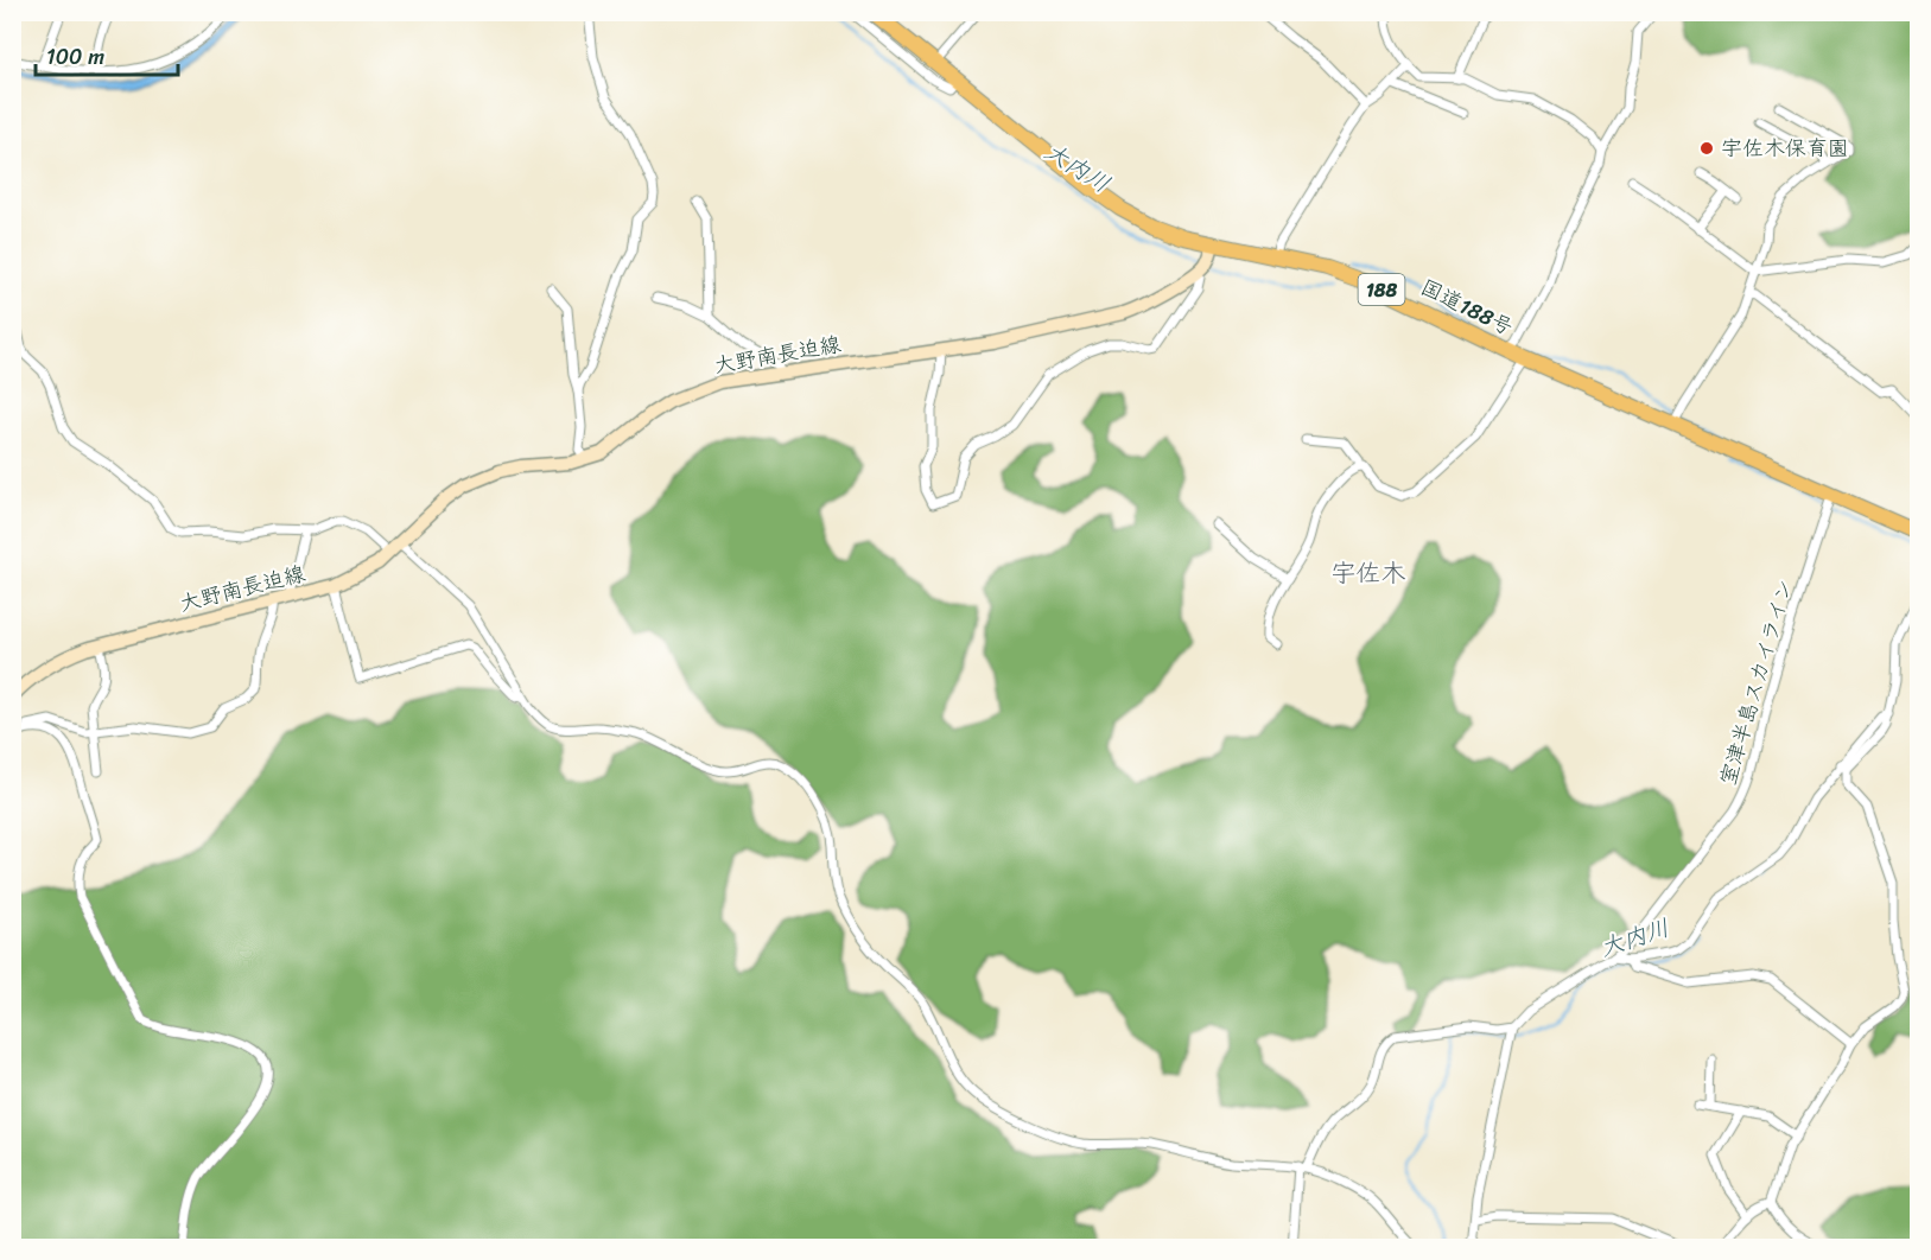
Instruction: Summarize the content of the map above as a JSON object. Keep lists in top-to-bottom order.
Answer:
{
  "streets": {
    "highway": ["188", "国道188号"],
    "main road": ["大野南長迫線"],
    "street": ["室津半島スカイライン"]
  },
  "crossings": [
    ["国道188号", "大野南長迫線"],
    ["国道188号", "室津半島スカイライン"]
  ],
  "districts": ["宇佐木"],
  "water": ["大内川"],
  "places": ["宇佐木保育園"],
  "scale_bar": "100 m"
}
